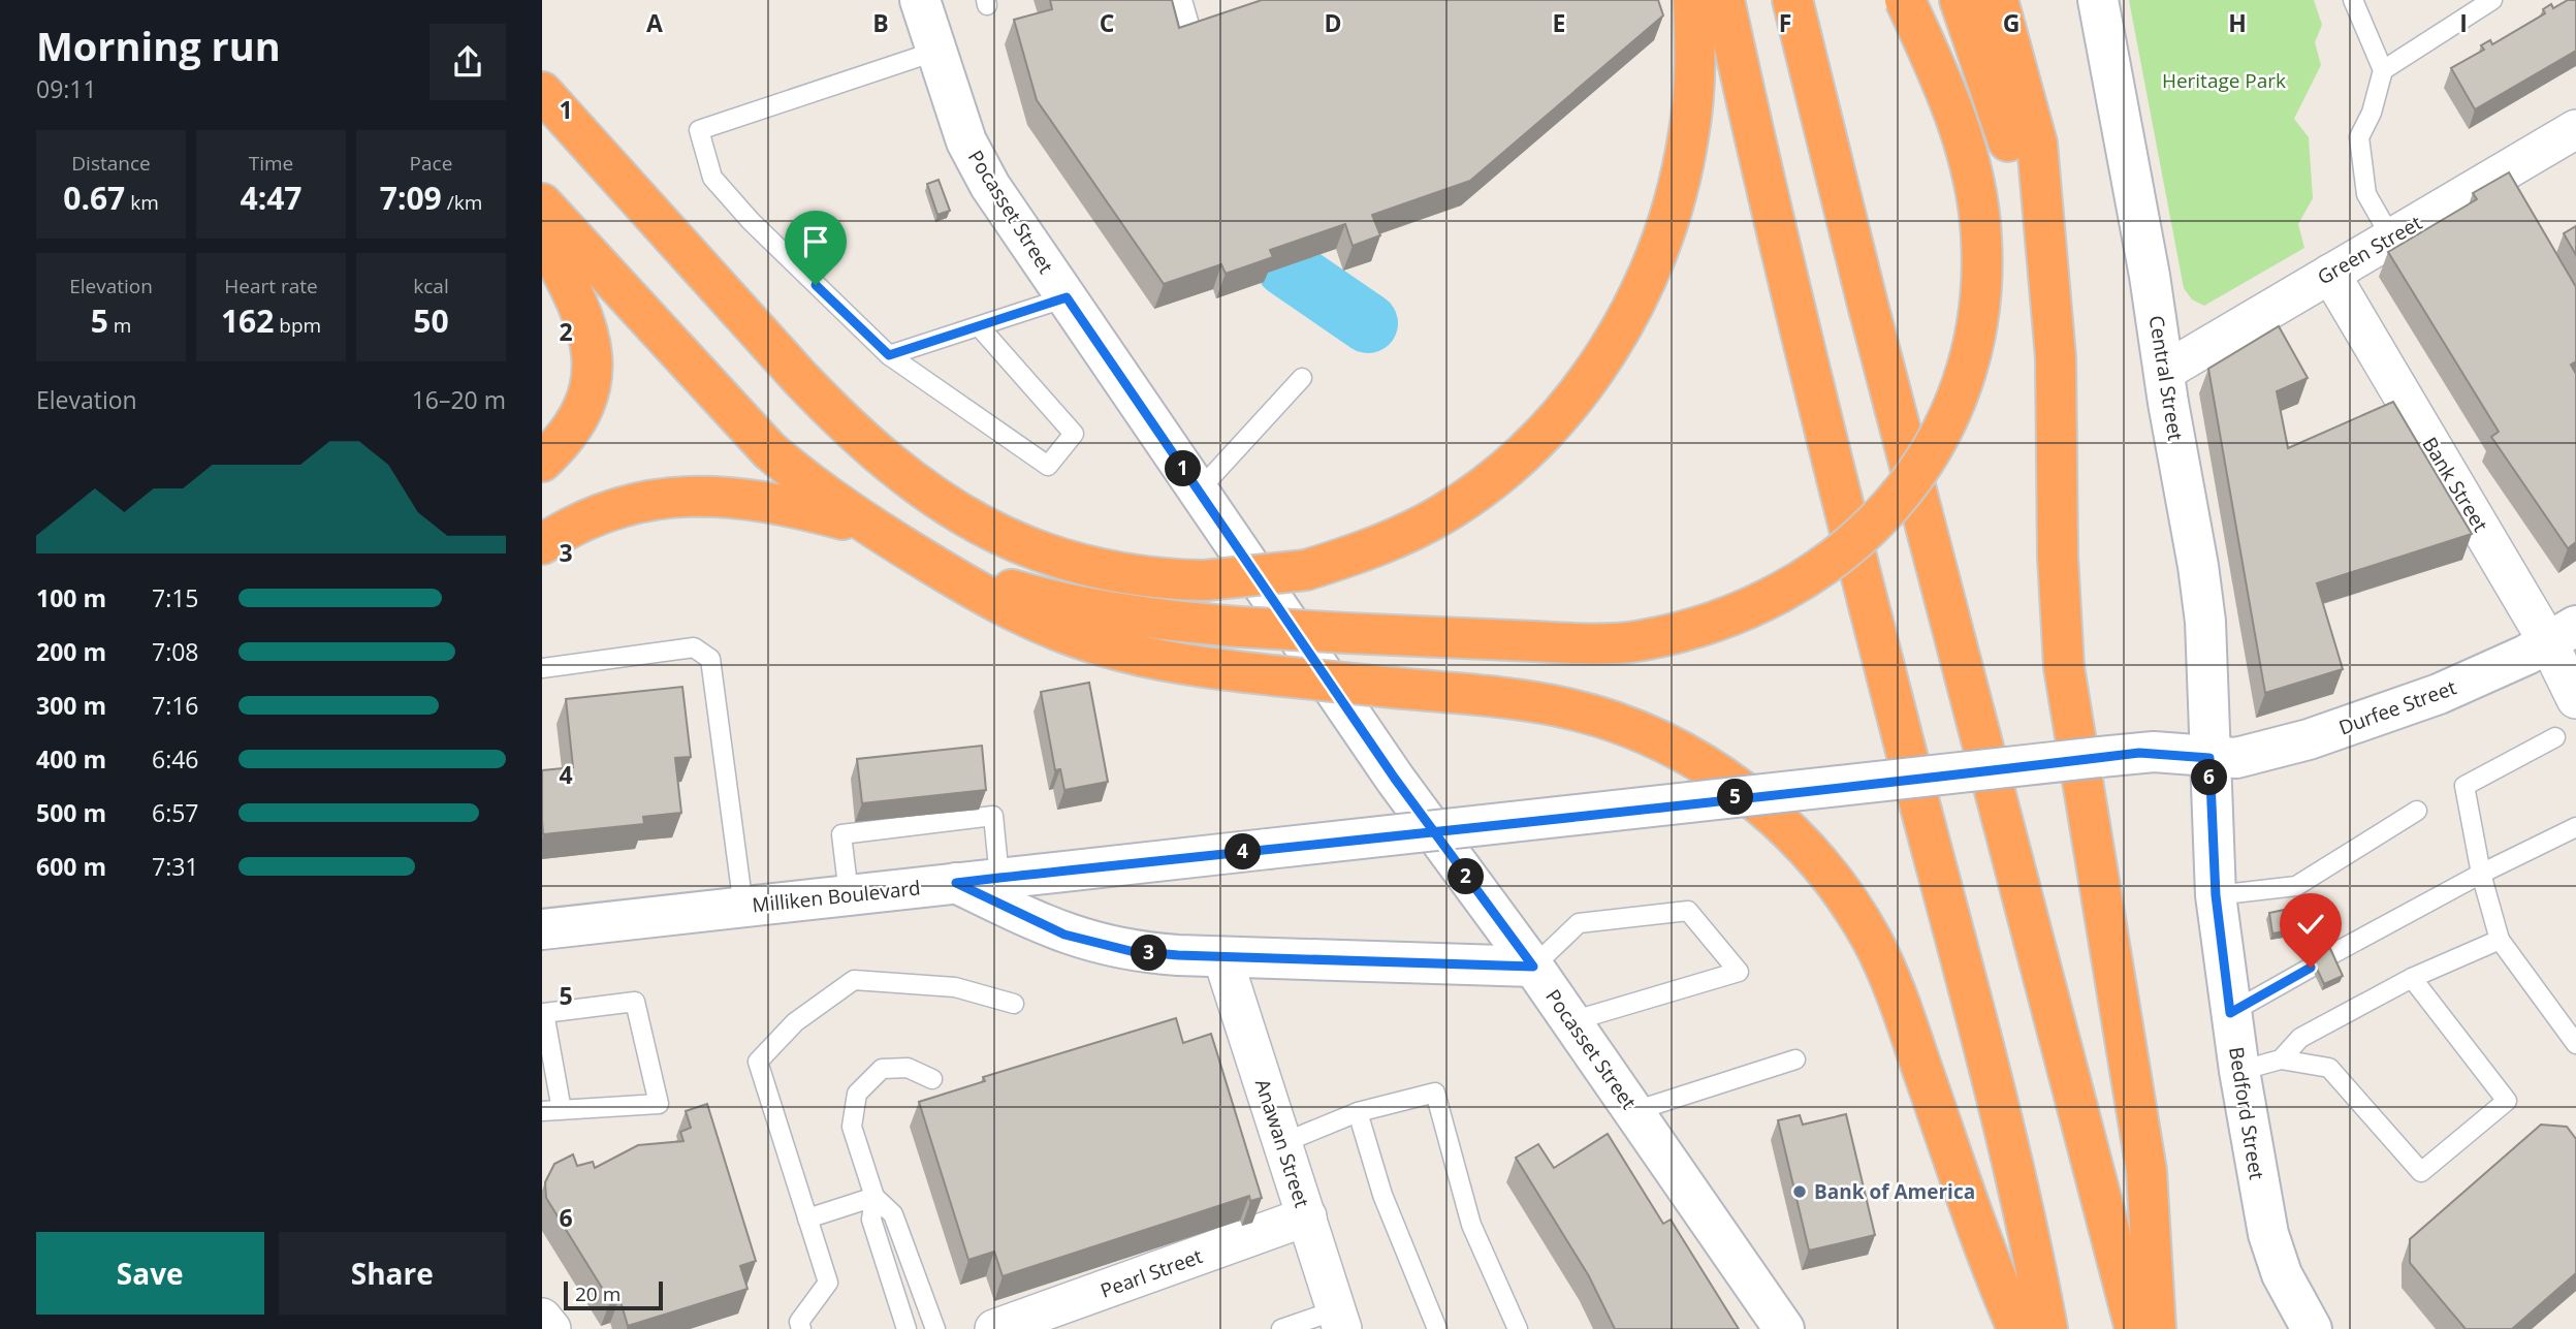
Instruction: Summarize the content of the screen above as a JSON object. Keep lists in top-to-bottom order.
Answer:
{
  "streets": {
    "main road": [
      "Pocasset Street",
      "Central Street",
      "Durfee Street",
      "Milliken Boulevard",
      "Bedford Street"
    ],
    "street": [
      "Green Street",
      "Bank Street",
      "Anawan Street",
      "Pearl Street"
    ]
  },
  "crossings": [
    ["Green Street", "Central Street"],
    ["Green Street", "Bank Street"],
    ["Central Street", "Durfee Street"],
    ["Central Street", "Milliken Boulevard"],
    ["Central Street", "Bedford Street"],
    ["Bank Street", "Durfee Street"],
    ["Durfee Street", "Milliken Boulevard"],
    ["Durfee Street", "Bedford Street"],
    ["Milliken Boulevard", "Bedford Street"],
    ["Anawan Street", "Pearl Street"]
  ],
  "parks": ["Heritage Park"],
  "places": ["Bank of America"],
  "scale_bar": "20 m",
  "page": {
    "heading": ["Morning run", "09:11"],
    "stats": [
      ["Distance", "0.67 km"],
      ["Time", "4:47"],
      ["Pace", "7:09 /km"],
      ["Elevation", "5 m"],
      ["Heart rate", "162 bpm"],
      ["kcal", "50"]
    ],
    "chart": ["Elevation", "16–20 m"],
    "pins": [
      "1",
      "6",
      "5",
      "4",
      "2",
      "3"
    ],
    "list": [
      {
        "name": "100 m",
        "note": "7:15"
      },
      {
        "name": "200 m",
        "note": "7:08"
      },
      {
        "name": "300 m",
        "note": "7:16"
      },
      {
        "name": "400 m",
        "note": "6:46"
      },
      {
        "name": "500 m",
        "note": "6:57"
      },
      {
        "name": "600 m",
        "note": "7:31"
      }
    ],
    "buttons": ["Save", "Share"],
    "scale": "20 m"
  },
  "grid": {
    "columns": [
      "A",
      "B",
      "C",
      "D",
      "E",
      "F",
      "G",
      "H",
      "I"
    ],
    "rows": [
      "1",
      "2",
      "3",
      "4",
      "5",
      "6"
    ]
  }
}
